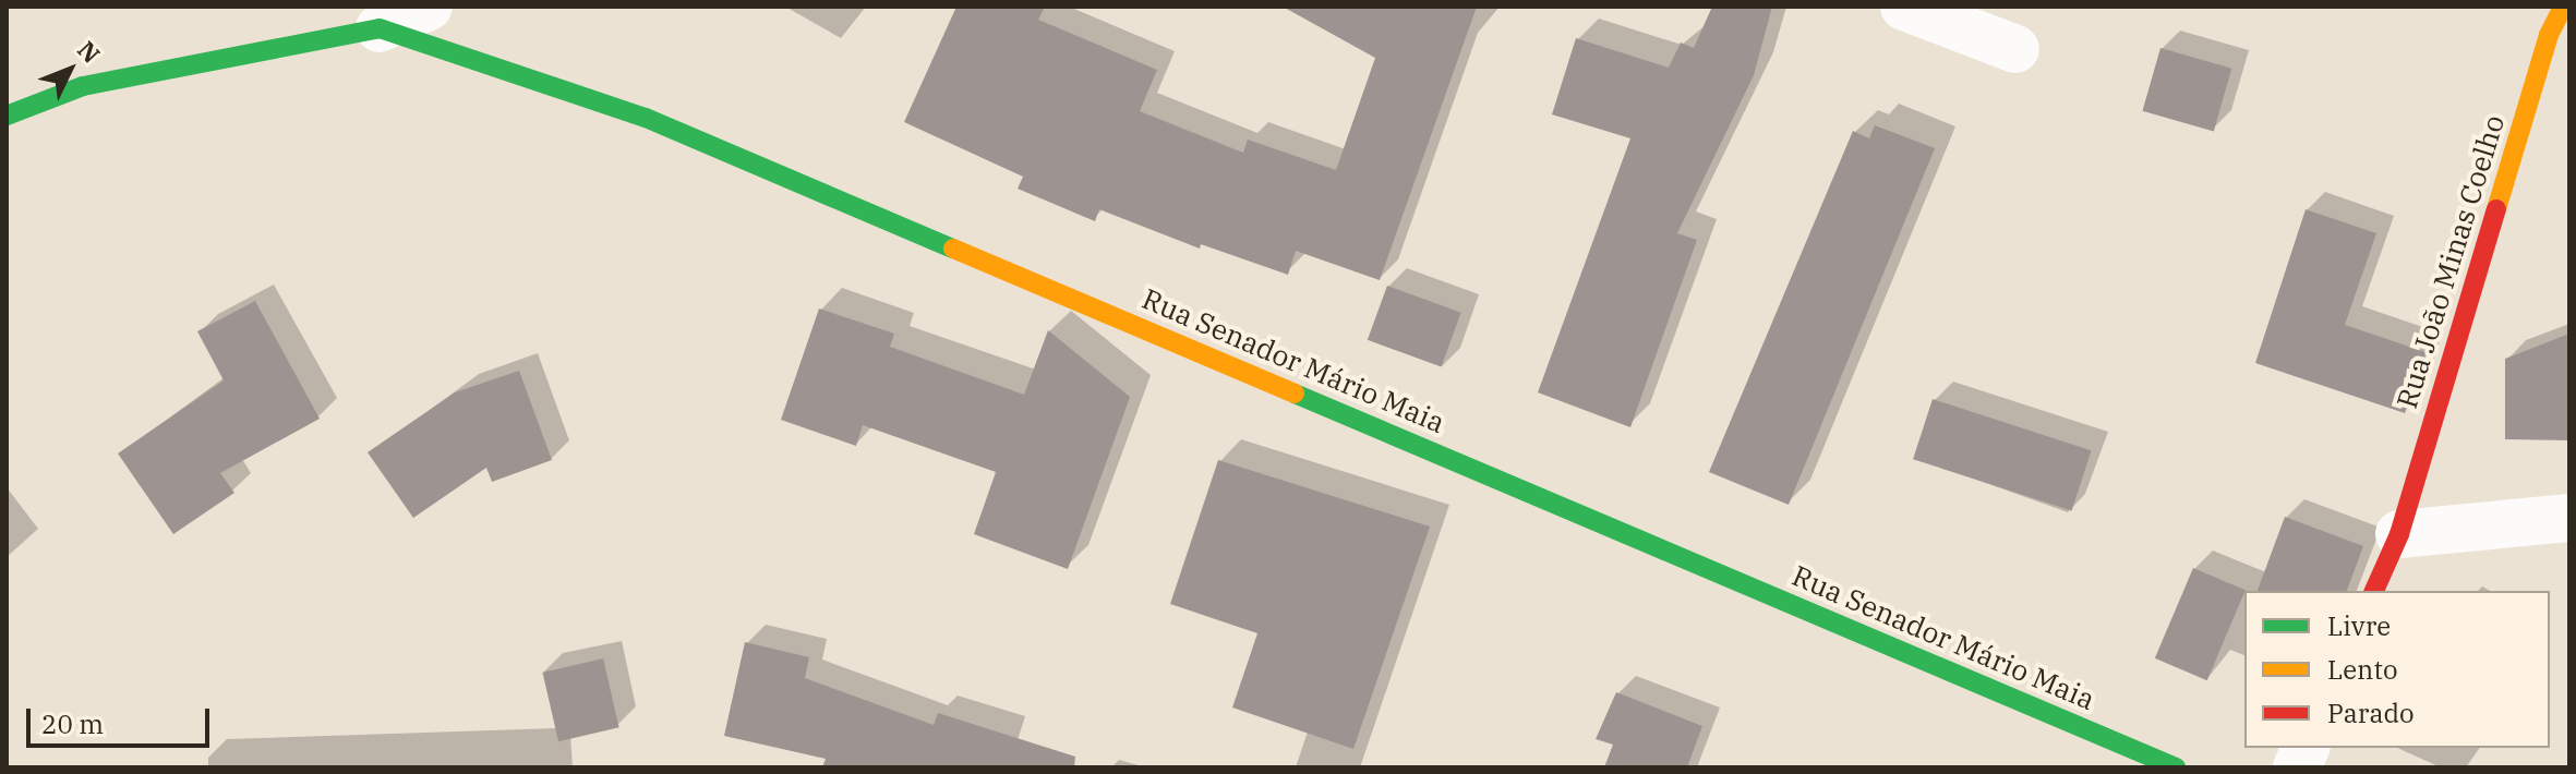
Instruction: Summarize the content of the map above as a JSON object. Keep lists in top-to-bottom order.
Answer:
{
  "streets": {
    "street": ["Rua João Minas Coelho", "Rua Senador Mário Maia"]
  },
  "legend": ["Livre", "Lento", "Parado"],
  "scale_bar": "20 m",
  "north": "top right"
}
